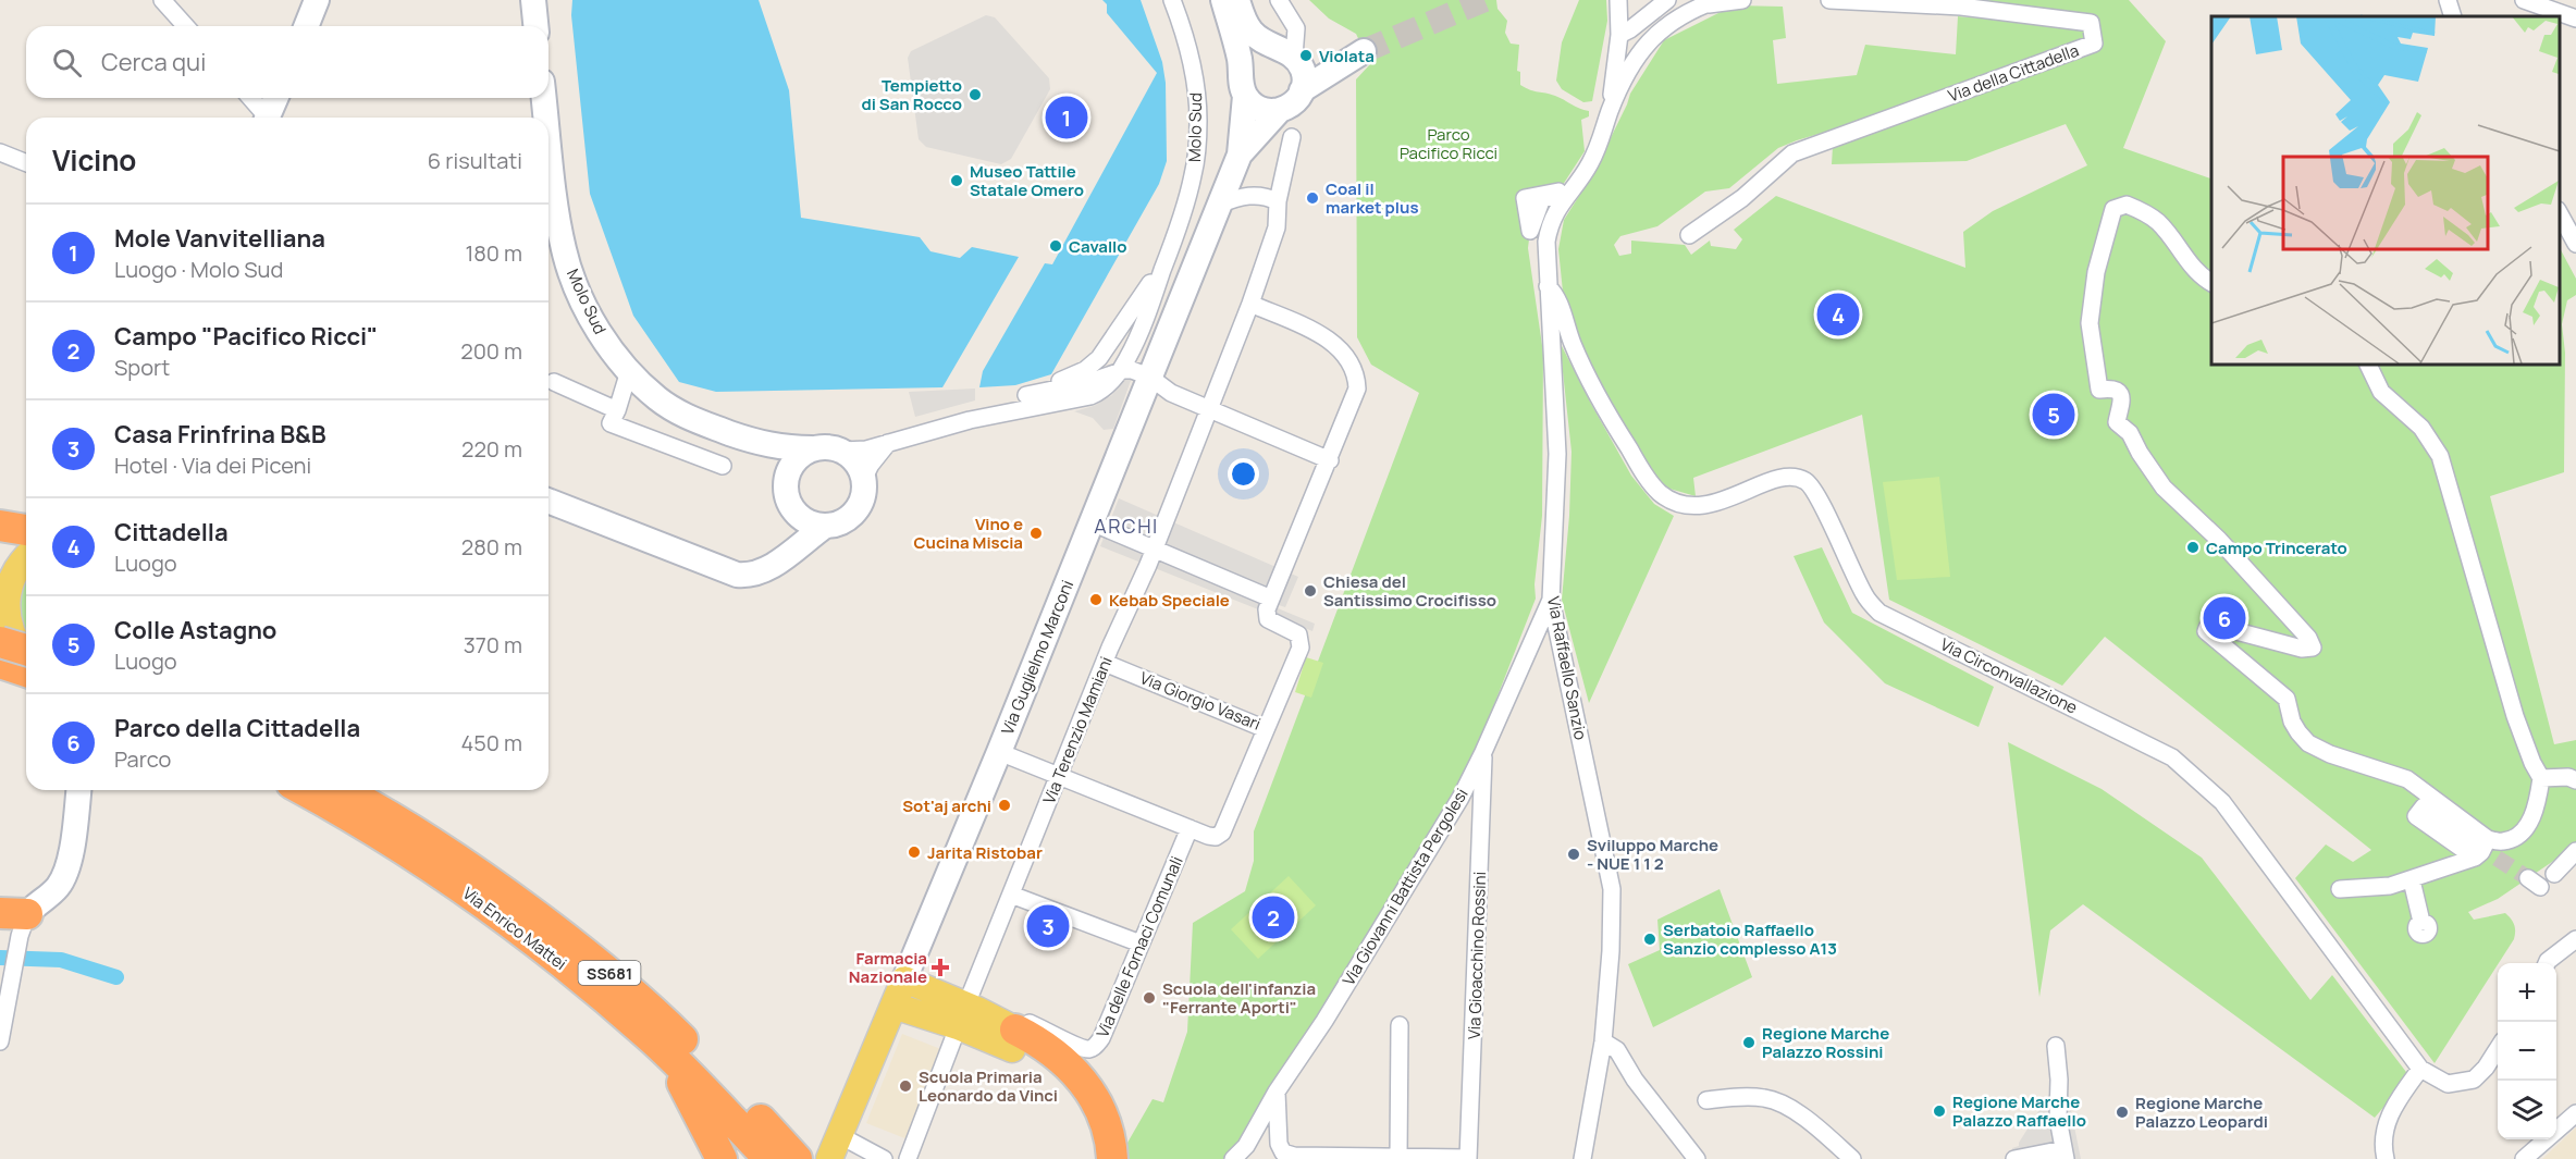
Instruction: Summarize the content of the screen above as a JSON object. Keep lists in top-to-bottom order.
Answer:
{
  "streets": {
    "highway": ["Via Enrico Mattei", "SS681"],
    "main road": ["Via Guglielmo Marconi"],
    "street": [
      "Via della Cittadella",
      "Molo Sud",
      "Via Raffaello Sanzio",
      "Via Circonvallazione",
      "Via Giorgio Vasari",
      "Via Terenzio Mamiani",
      "Via Giovanni Battista Pergolesi",
      "Via delle Fornaci Comunali",
      "Via Gioacchino Rossini"
    ]
  },
  "crossings": [
    ["Via Raffaello Sanzio", "Via Circonvallazione"],
    ["Via Raffaello Sanzio", "Via Giovanni Battista Pergolesi"],
    ["Via Giorgio Vasari", "Via Terenzio Mamiani"],
    ["Via Giovanni Battista Pergolesi", "Via Gioacchino Rossini"],
    ["Via Enrico Mattei", "SS681"]
  ],
  "districts": ["ARCHI"],
  "parks": ["Parco Pacifico Ricci"],
  "places": {
    "other": [
      "Violata",
      "Tempietto di San Rocco",
      "Museo Tattile Statale Omero",
      "Coal il market plus",
      "Cavallo",
      "Vino e Cucina Miscia",
      "Campo Trincerato",
      "Chiesa del Santissimo Crocifisso",
      "Kebab Speciale",
      "Sot'aj archi",
      "Jarita Ristobar",
      "Sviluppo Marche - NUE 1 1 2",
      "Serbatoio Raffaello Sanzio complesso A13",
      "Scuola dell'infanzia \"Ferrante Aporti\"",
      "Regione Marche Palazzo Rossini",
      "Scuola Primaria Leonardo da Vinci",
      "Regione Marche Palazzo Raffaello",
      "Regione Marche Palazzo Leopardi"
    ],
    "health": ["Farmacia Nazionale"]
  },
  "page": {
    "search": "Cerca qui",
    "pins": [
      "1",
      "4",
      "5",
      "6",
      "2",
      "3"
    ],
    "heading": ["Vicino", "6 risultati"],
    "list": [
      {
        "mark": "1",
        "name": "Mole Vanvitelliana",
        "note": "Luogo · Molo Sud",
        "value": "180 m"
      },
      {
        "mark": "2",
        "name": "Campo \"Pacifico Ricci\"",
        "note": "Sport",
        "value": "200 m"
      },
      {
        "mark": "3",
        "name": "Casa Frinfrina B&B",
        "note": "Hotel · Via dei Piceni",
        "value": "220 m"
      },
      {
        "mark": "4",
        "name": "Cittadella",
        "note": "Luogo",
        "value": "280 m"
      },
      {
        "mark": "5",
        "name": "Colle Astagno",
        "note": "Luogo",
        "value": "370 m"
      },
      {
        "mark": "6",
        "name": "Parco della Cittadella",
        "note": "Parco",
        "value": "450 m"
      }
    ],
    "map_buttons": ["+", "−"]
  }
}
